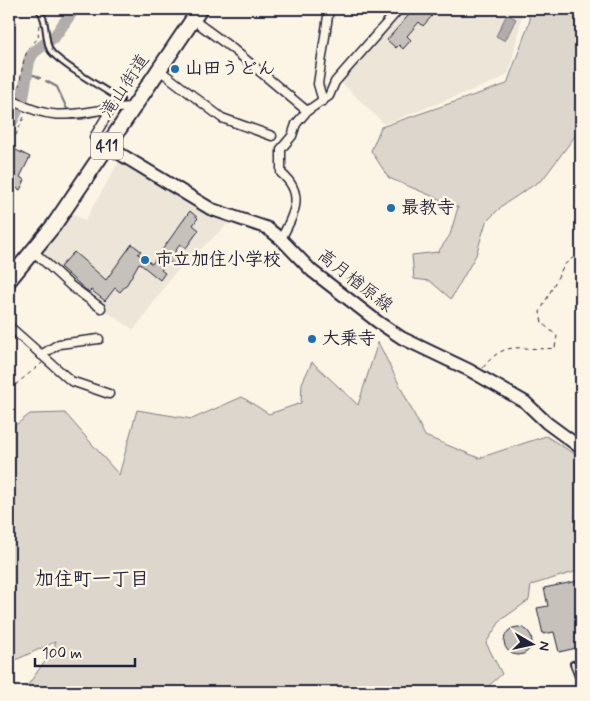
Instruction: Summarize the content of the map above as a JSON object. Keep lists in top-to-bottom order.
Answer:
{
  "streets": {
    "highway": ["滝山街道", "411"],
    "main road": ["高月楢原線"]
  },
  "crossings": [
    ["滝山街道", "高月楢原線"]
  ],
  "districts": ["加住町一丁目"],
  "places": [
    "山田うどん",
    "最教寺",
    "市立加住小学校",
    "大乗寺"
  ],
  "scale_bar": "100 m",
  "north": "right"
}
